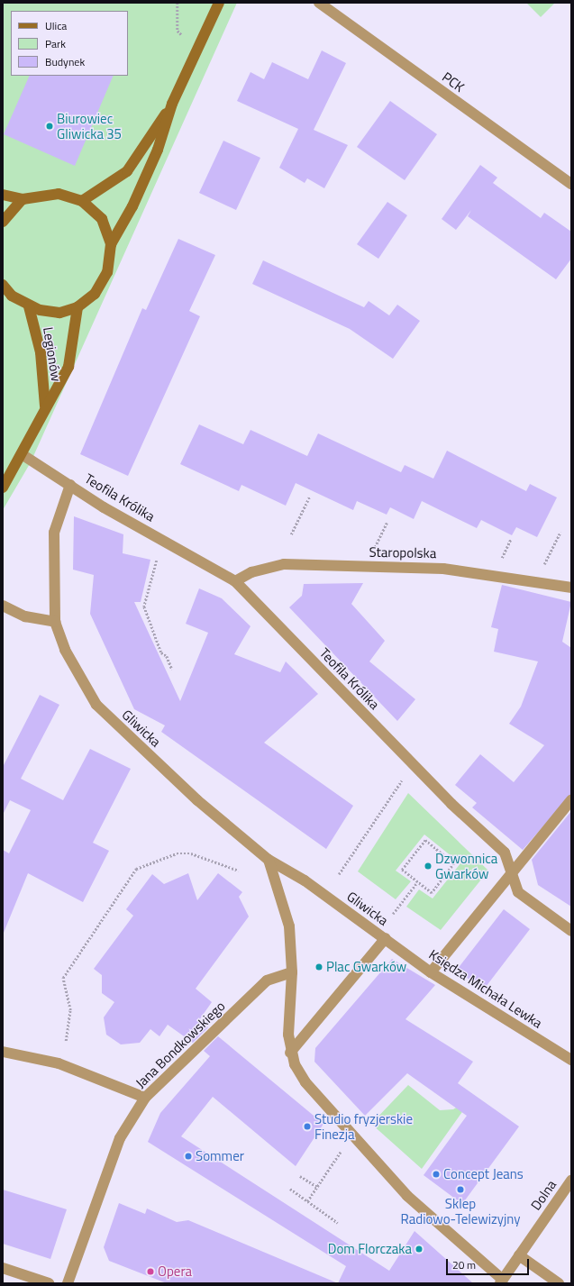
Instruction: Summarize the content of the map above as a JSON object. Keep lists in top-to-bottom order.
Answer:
{
  "streets": {
    "street": [
      "PCK",
      "Legionów",
      "Teofila Królika",
      "Staropolska",
      "Gliwicka",
      "Księdza Michała Lewka",
      "Jana Bondkowskiego",
      "Dolna"
    ]
  },
  "crossings": [
    ["Teofila Królika", "Staropolska"],
    ["Teofila Królika", "Gliwicka"],
    ["Gliwicka", "Księdza Michała Lewka"]
  ],
  "places": [
    "Biurowiec Gliwicka 35",
    "Dzwonnica Gwarków",
    "Plac Gwarków",
    "Studio fryzjerskie Finezja",
    "Sommer",
    "Concept Jeans",
    "Sklep Radiowo-Telewizyjny",
    "Dom Florczaka",
    "Opera"
  ],
  "legend": ["Ulica", "Park", "Budynek"],
  "scale_bar": "20 m"
}
